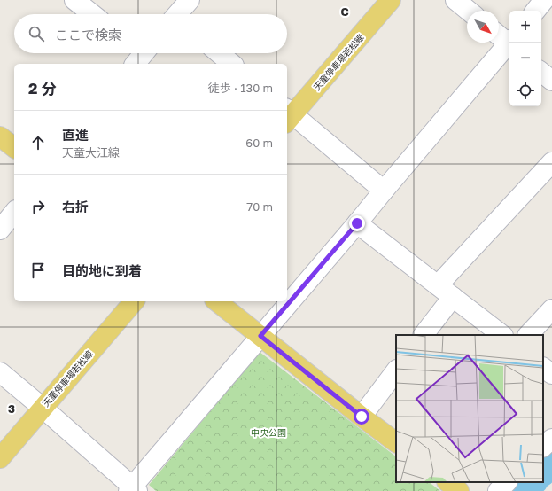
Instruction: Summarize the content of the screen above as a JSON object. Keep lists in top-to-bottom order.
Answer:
{
  "streets": {
    "main road": ["天童停車場若松線"]
  },
  "parks": ["中央公園"],
  "north": "bottom right",
  "page": {
    "map_buttons": ["+", "−"],
    "search": "ここで検索",
    "heading": ["2 分", "徒歩 · 130 m"],
    "list": [
      ["直進", "天童大江線", "60 m"],
      ["右折", "70 m"],
      "目的地に到着"
    ]
  },
  "grid": {
    "columns": ["C"],
    "rows": ["3"]
  }
}
